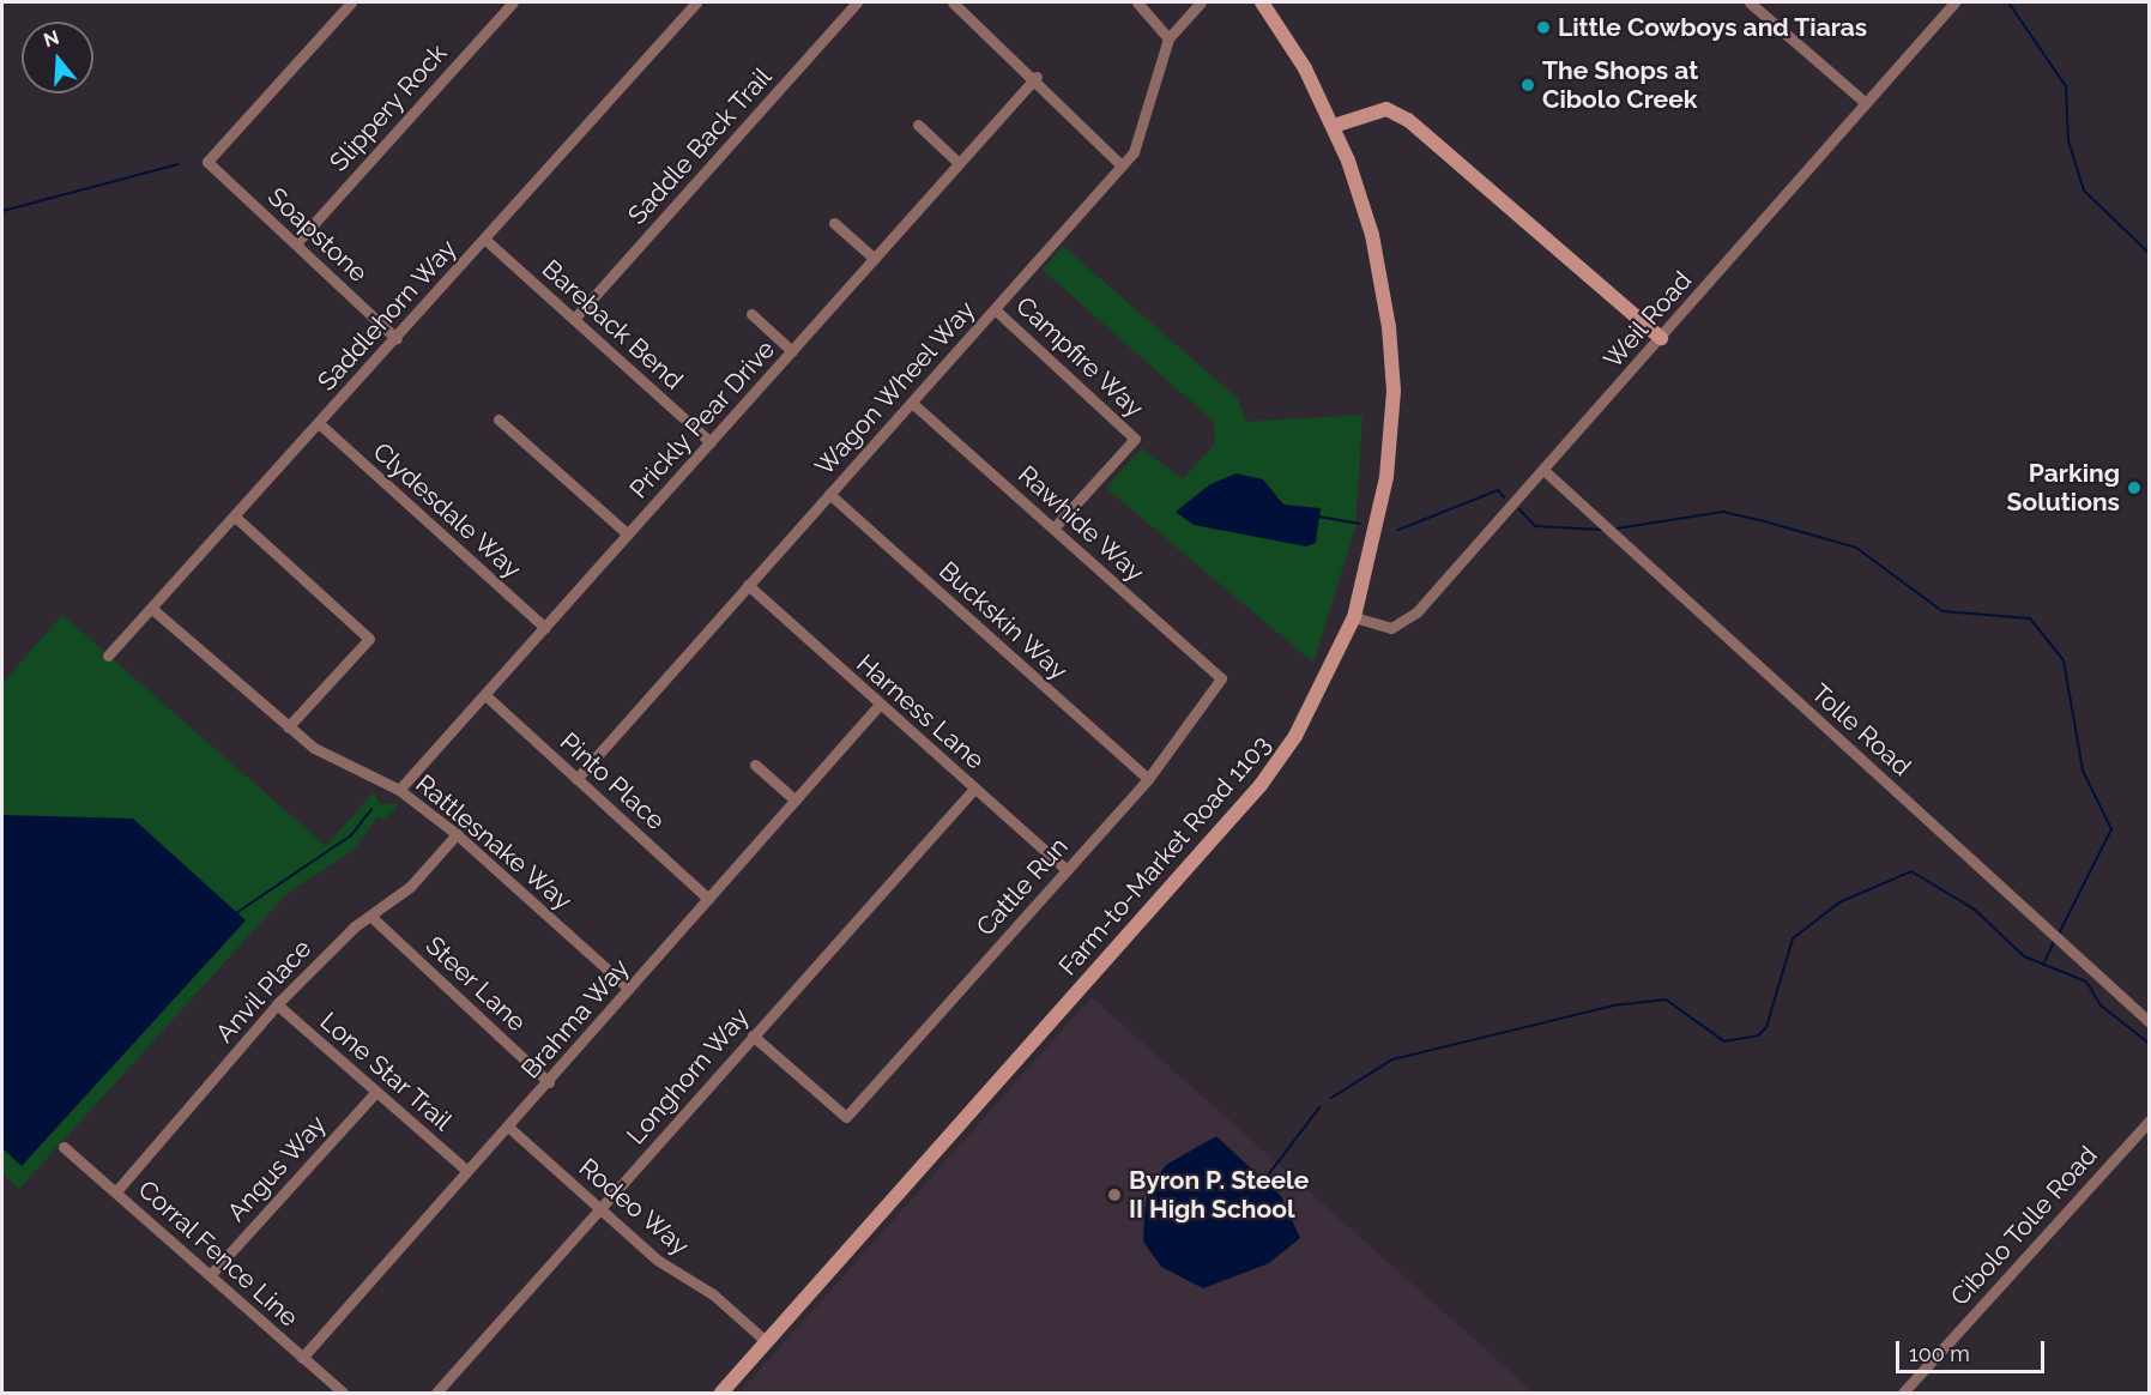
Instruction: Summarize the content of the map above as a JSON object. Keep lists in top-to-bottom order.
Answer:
{
  "streets": {
    "main road": ["Farm-to-Market Road 1103"],
    "street": [
      "Slippery Rock",
      "Saddle Back Trail",
      "Soapstone",
      "Saddlehorn Way",
      "Weil Road",
      "Bareback Bend",
      "Campfire Way",
      "Wagon Wheel Way",
      "Prickly Pear Drive",
      "Clydesdale Way",
      "Rawhide Way",
      "Buckskin Way",
      "Harness Lane",
      "Tolle Road",
      "Pinto Place",
      "Rattlesnake Way",
      "Cattle Run",
      "Steer Lane",
      "Anvil Place",
      "Brahma Way",
      "Lone Star Trail",
      "Longhorn Way",
      "Angus Way",
      "Rodeo Way",
      "Cibolo Tolle Road",
      "Corral Fence Line"
    ]
  },
  "crossings": [
    ["Slippery Rock", "Soapstone"],
    ["Saddle Back Trail", "Bareback Bend"],
    ["Soapstone", "Saddlehorn Way"],
    ["Saddlehorn Way", "Bareback Bend"],
    ["Saddlehorn Way", "Clydesdale Way"],
    ["Saddlehorn Way", "Rattlesnake Way"],
    ["Weil Road", "Tolle Road"],
    ["Weil Road", "Farm-to-Market Road 1103"],
    ["Bareback Bend", "Prickly Pear Drive"],
    ["Campfire Way", "Wagon Wheel Way"],
    ["Campfire Way", "Rawhide Way"],
    ["Wagon Wheel Way", "Rawhide Way"],
    ["Wagon Wheel Way", "Buckskin Way"],
    ["Wagon Wheel Way", "Harness Lane"],
    ["Wagon Wheel Way", "Pinto Place"],
    ["Prickly Pear Drive", "Clydesdale Way"],
    ["Prickly Pear Drive", "Pinto Place"],
    ["Prickly Pear Drive", "Rattlesnake Way"],
    ["Rawhide Way", "Cattle Run"],
    ["Buckskin Way", "Cattle Run"],
    ["Harness Lane", "Cattle Run"],
    ["Harness Lane", "Brahma Way"],
    ["Harness Lane", "Longhorn Way"],
    ["Pinto Place", "Brahma Way"],
    ["Rattlesnake Way", "Anvil Place"],
    ["Rattlesnake Way", "Brahma Way"],
    ["Farm-to-Market Road 1103", "Rodeo Way"],
    ["Cattle Run", "Longhorn Way"],
    ["Steer Lane", "Anvil Place"],
    ["Steer Lane", "Brahma Way"],
    ["Anvil Place", "Lone Star Trail"],
    ["Anvil Place", "Corral Fence Line"],
    ["Brahma Way", "Lone Star Trail"],
    ["Brahma Way", "Rodeo Way"],
    ["Brahma Way", "Corral Fence Line"],
    ["Lone Star Trail", "Angus Way"],
    ["Longhorn Way", "Rodeo Way"],
    ["Angus Way", "Corral Fence Line"]
  ],
  "places": [
    "Little Cowboys and Tiaras",
    "The Shops at Cibolo Creek",
    "Parking Solutions",
    "Byron P. Steele II High School"
  ],
  "scale_bar": "100 m",
  "north": "top"
}
